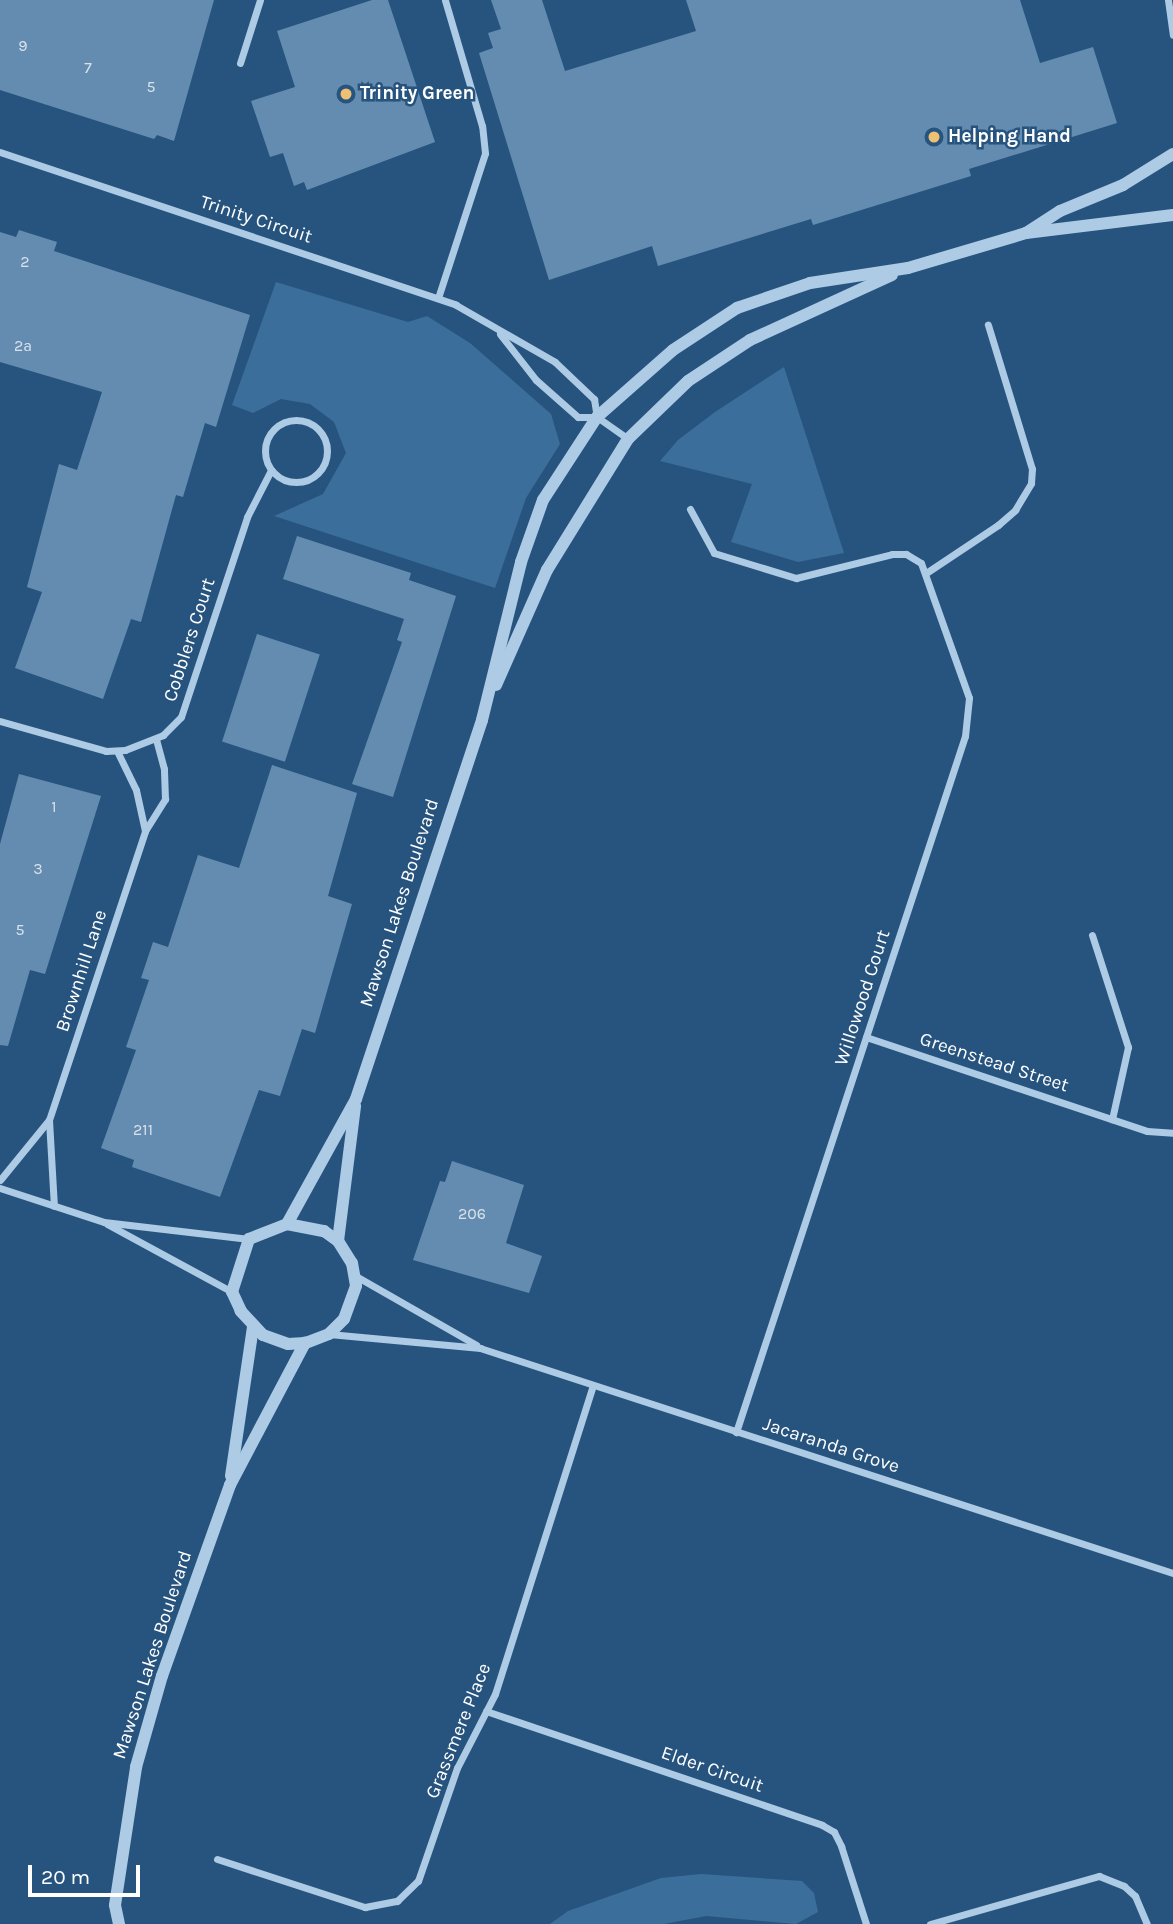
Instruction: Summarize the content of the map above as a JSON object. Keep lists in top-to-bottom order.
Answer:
{
  "streets": {
    "street": [
      "Trinity Circuit",
      "Cobblers Court",
      "Mawson Lakes Boulevard",
      "Brownhill Lane",
      "Willowood Court",
      "Greenstead Street",
      "Jacaranda Grove",
      "Grassmere Place",
      "Elder Circuit"
    ]
  },
  "crossings": [
    ["Trinity Circuit", "Mawson Lakes Boulevard"],
    ["Cobblers Court", "Brownhill Lane"],
    ["Mawson Lakes Boulevard", "Jacaranda Grove"],
    ["Willowood Court", "Greenstead Street"],
    ["Willowood Court", "Jacaranda Grove"],
    ["Jacaranda Grove", "Grassmere Place"],
    ["Grassmere Place", "Elder Circuit"]
  ],
  "places": ["Trinity Green", "Helping Hand"],
  "house_numbers": [
    "9",
    "7",
    "5",
    "2",
    "2a",
    "1",
    "3",
    "5",
    "211",
    "206"
  ],
  "scale_bar": "20 m"
}
